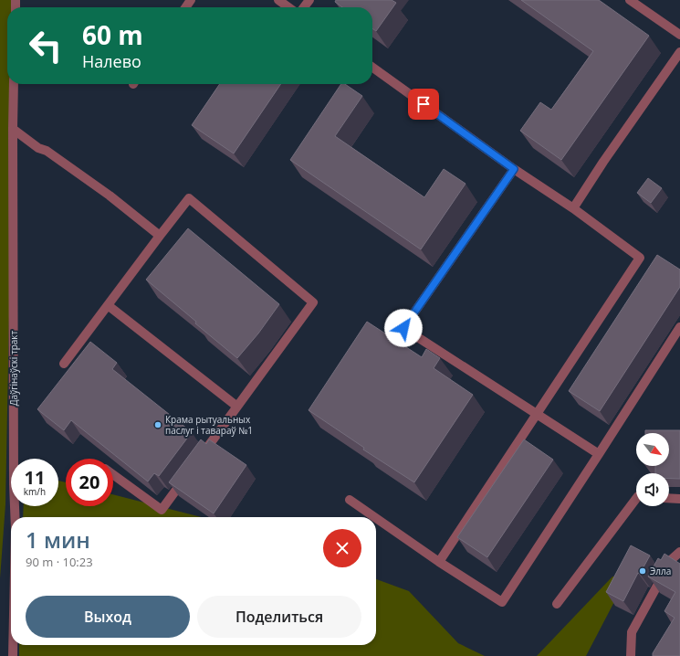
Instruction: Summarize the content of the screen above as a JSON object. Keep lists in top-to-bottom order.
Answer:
{
  "streets": {
    "street": ["Даўгінаўскі тракт"]
  },
  "places": ["Крама рытуальных паслуг і тавараў №1", "Элла"],
  "north": "bottom right",
  "page": {
    "turn": ["60 m", "Налево"],
    "speed": "11 km/h",
    "limit": "20",
    "heading": ["1 мин", "90 m · 10:23"],
    "buttons": ["Выход", "Поделиться"]
  }
}
